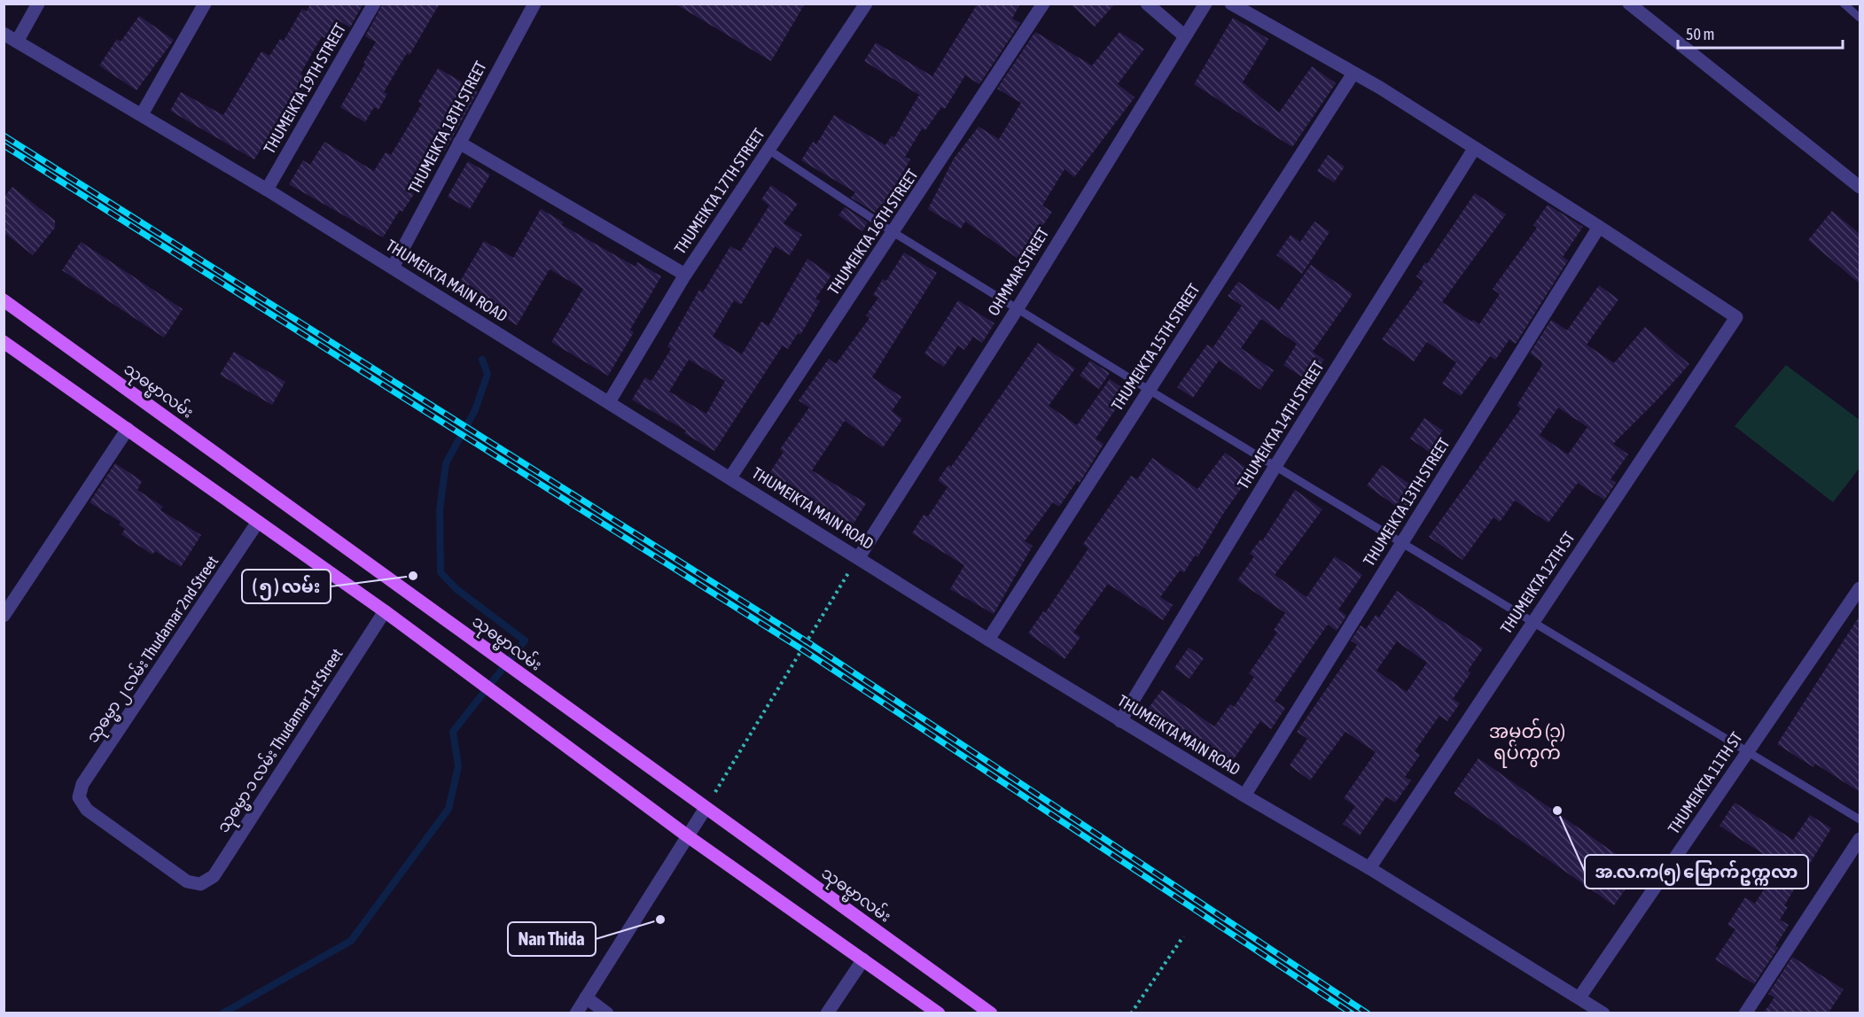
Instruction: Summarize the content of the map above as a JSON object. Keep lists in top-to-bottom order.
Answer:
{
  "streets": {
    "main road": ["သုဓမ္မာလမ်း"],
    "street": [
      "THUMEIKTA 19TH STREET",
      "THUMEIKTA 18TH STREET",
      "THUMEIKTA 17TH STREET",
      "THUMEIKTA 16TH STREET",
      "OHMMAR STREET",
      "THUMEIKTA MAIN ROAD",
      "THUMEIKTA 15TH STREET",
      "THUMEIKTA 14TH STREET",
      "THUMEIKTA 13TH STREET",
      "THUMEIKTA 12TH ST",
      "သုဓမ္မာ ၂ လမ်း Thudamar 2nd Street",
      "သုဓမ္မာ ၁ လမ်း Thudamar 1st Street",
      "THUMEIKTA 11TH ST"
    ]
  },
  "crossings": [
    ["THUMEIKTA 19TH STREET", "THUMEIKTA MAIN ROAD"],
    ["THUMEIKTA 18TH STREET", "THUMEIKTA MAIN ROAD"],
    ["THUMEIKTA 17TH STREET", "THUMEIKTA MAIN ROAD"],
    ["THUMEIKTA 16TH STREET", "THUMEIKTA MAIN ROAD"],
    ["OHMMAR STREET", "THUMEIKTA MAIN ROAD"],
    ["THUMEIKTA MAIN ROAD", "THUMEIKTA 15TH STREET"],
    ["THUMEIKTA MAIN ROAD", "THUMEIKTA 14TH STREET"],
    ["THUMEIKTA MAIN ROAD", "THUMEIKTA 13TH STREET"],
    ["THUMEIKTA MAIN ROAD", "THUMEIKTA 12TH ST"],
    ["THUMEIKTA MAIN ROAD", "THUMEIKTA 11TH ST"],
    ["THUMEIKTA 13TH STREET", "THUMEIKTA 12TH ST"],
    ["သုဓမ္မာ ၂ လမ်း Thudamar 2nd Street", "သုဓမ္မာ ၁ လမ်း Thudamar 1st Street"]
  ],
  "districts": ["အမှတ် (၁) ရပ်ကွက်"],
  "places": ["( ၅ ) လမ်း", "အ.လ.က(၅) မြောက်ဥက္ကလာ", "Nan Thida"],
  "scale_bar": "50 m"
}
